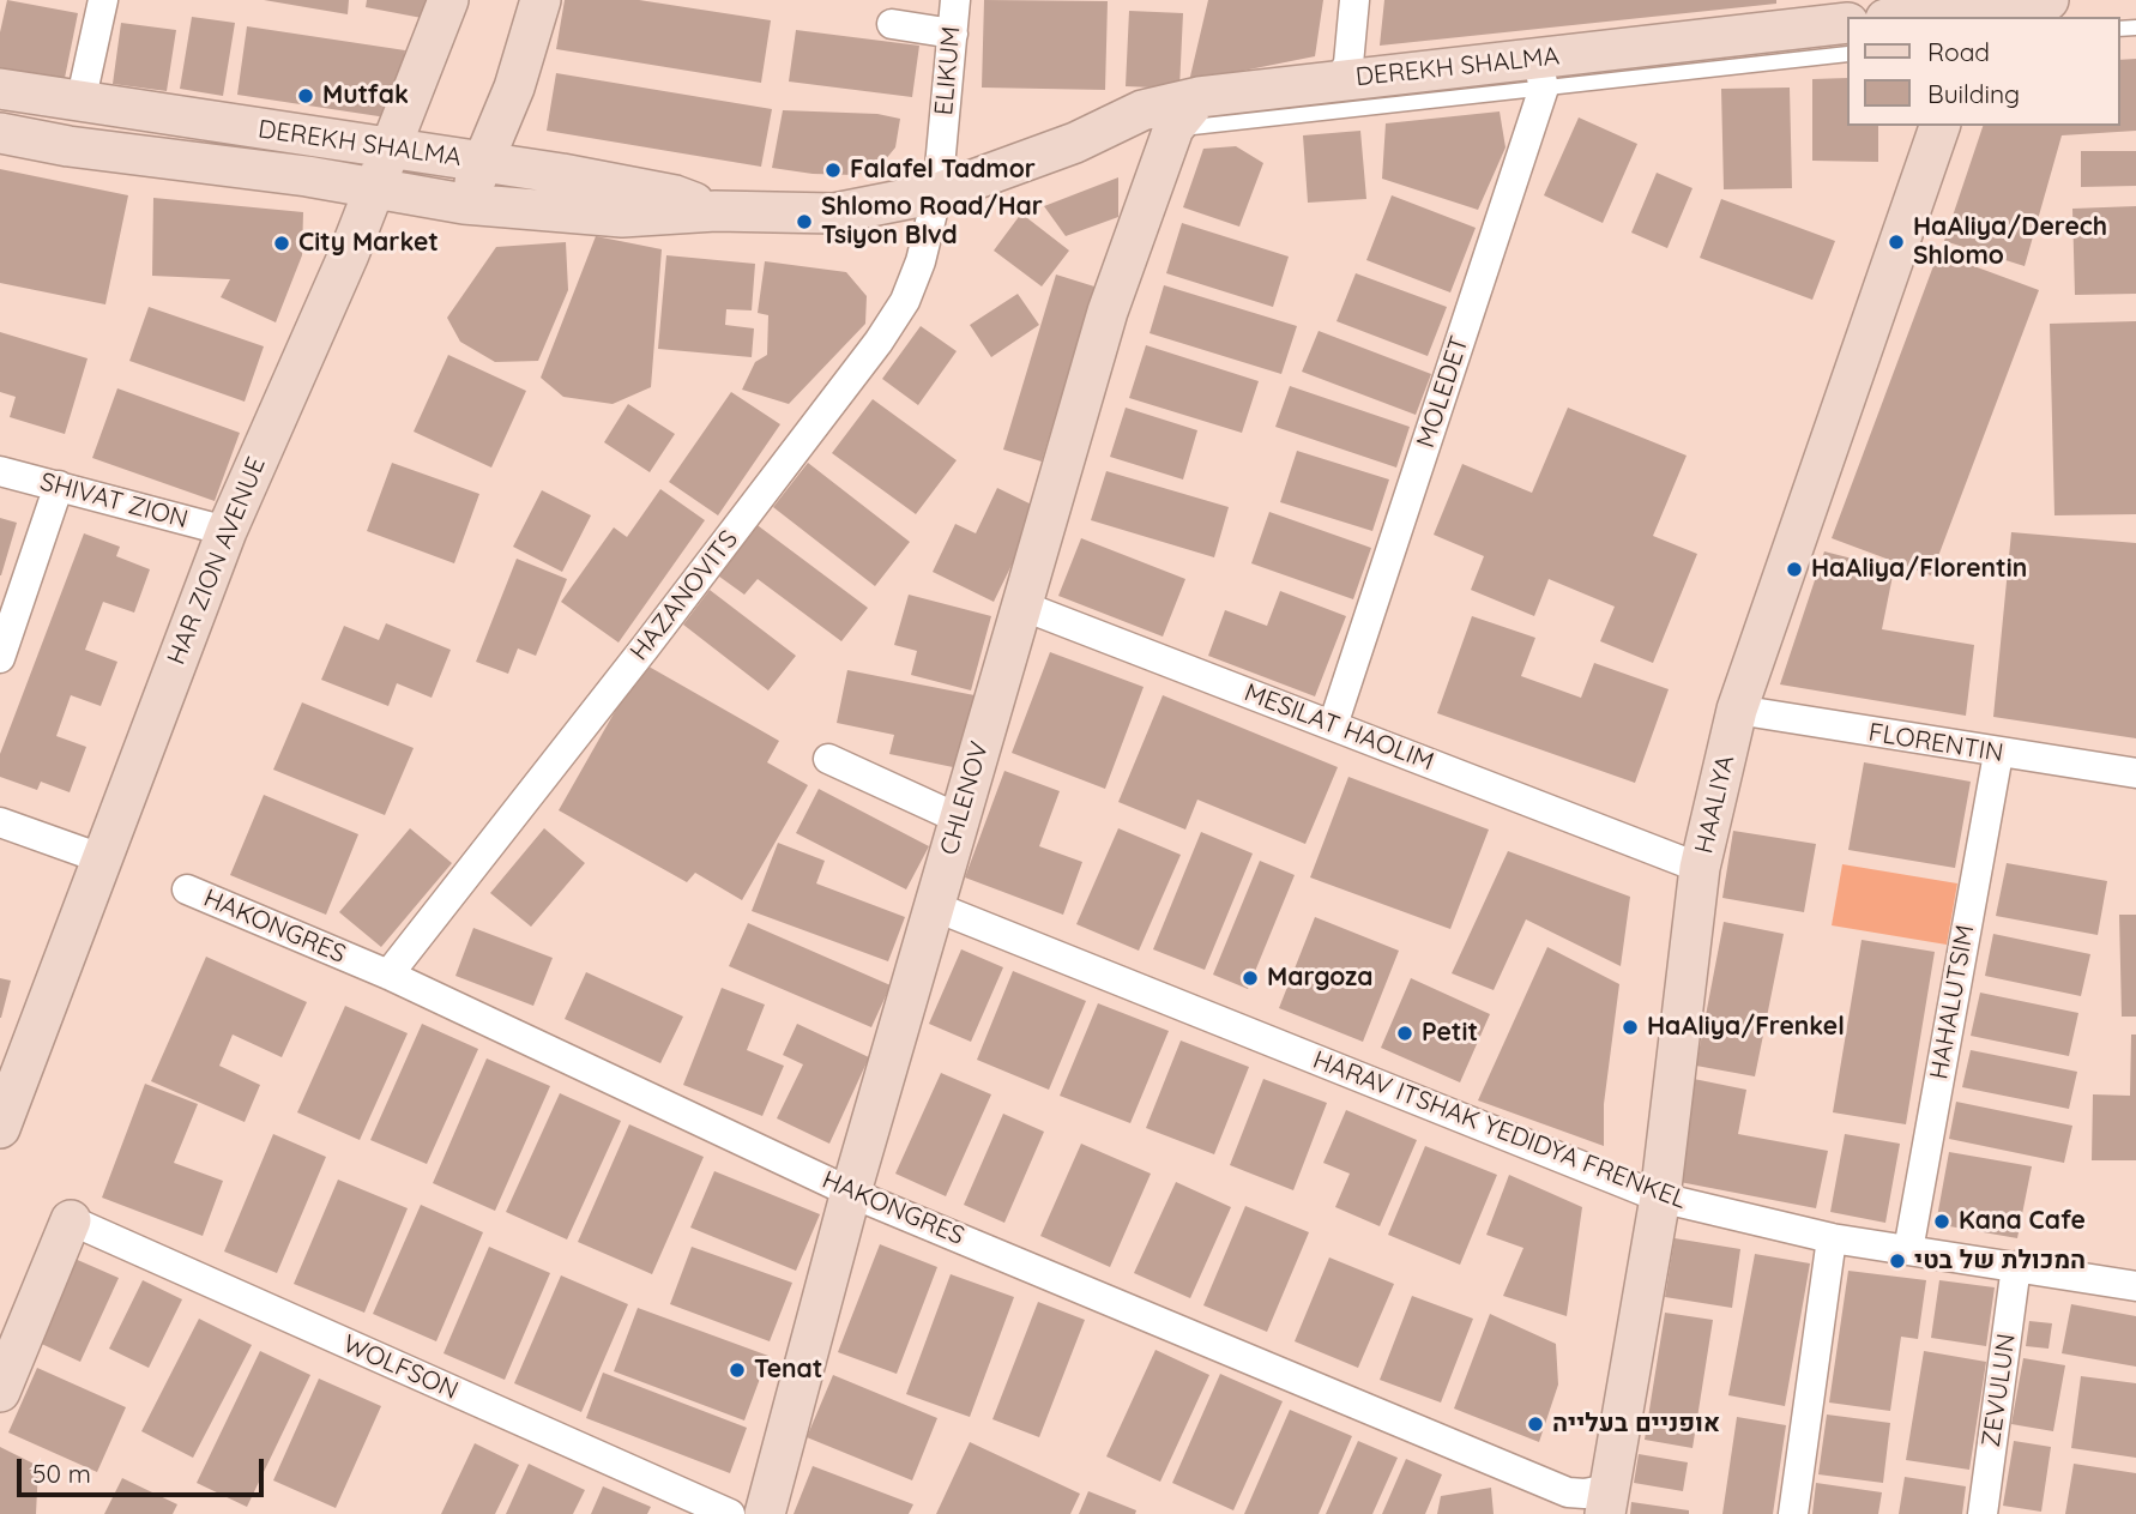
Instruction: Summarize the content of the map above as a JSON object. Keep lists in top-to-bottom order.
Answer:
{
  "streets": {
    "street": [
      "DEREKH SHALMA",
      "ELIKUM",
      "MOLEDET",
      "SHIVAT ZION",
      "HAR ZION AVENUE",
      "HAZANOVITS",
      "MESILAT HAOLIM",
      "FLORENTIN",
      "CHLENOV",
      "HAALIYA",
      "HAKONGRES",
      "HAHALUTSIM",
      "HARAV ITSHAK YEDIDYA FRENKEL",
      "WOLFSON",
      "ZEVULUN"
    ]
  },
  "crossings": [
    ["DEREKH SHALMA", "ELIKUM"],
    ["DEREKH SHALMA", "MOLEDET"],
    ["DEREKH SHALMA", "HAR ZION AVENUE"],
    ["DEREKH SHALMA", "HAZANOVITS"],
    ["DEREKH SHALMA", "CHLENOV"],
    ["ELIKUM", "HAZANOVITS"],
    ["MOLEDET", "MESILAT HAOLIM"],
    ["SHIVAT ZION", "HAR ZION AVENUE"],
    ["HAZANOVITS", "HAKONGRES"],
    ["MESILAT HAOLIM", "CHLENOV"],
    ["MESILAT HAOLIM", "HAALIYA"],
    ["FLORENTIN", "HAALIYA"],
    ["FLORENTIN", "HAHALUTSIM"],
    ["CHLENOV", "HAKONGRES"],
    ["CHLENOV", "HARAV ITSHAK YEDIDYA FRENKEL"],
    ["HAALIYA", "HAKONGRES"],
    ["HAALIYA", "HARAV ITSHAK YEDIDYA FRENKEL"],
    ["HAHALUTSIM", "HARAV ITSHAK YEDIDYA FRENKEL"],
    ["HARAV ITSHAK YEDIDYA FRENKEL", "ZEVULUN"]
  ],
  "places": [
    "Mutfak",
    "Falafel Tadmor",
    "Shlomo Road/Har Tsiyon Blvd",
    "HaAliya/Derech Shlomo",
    "City Market",
    "HaAliya/Florentin",
    "Margoza",
    "HaAliya/Frenkel",
    "Petit",
    "Kana Cafe",
    "המכולת של בטי",
    "Tenat",
    "אופניים בעלייה"
  ],
  "legend": ["Road", "Building"],
  "scale_bar": "50 m"
}
